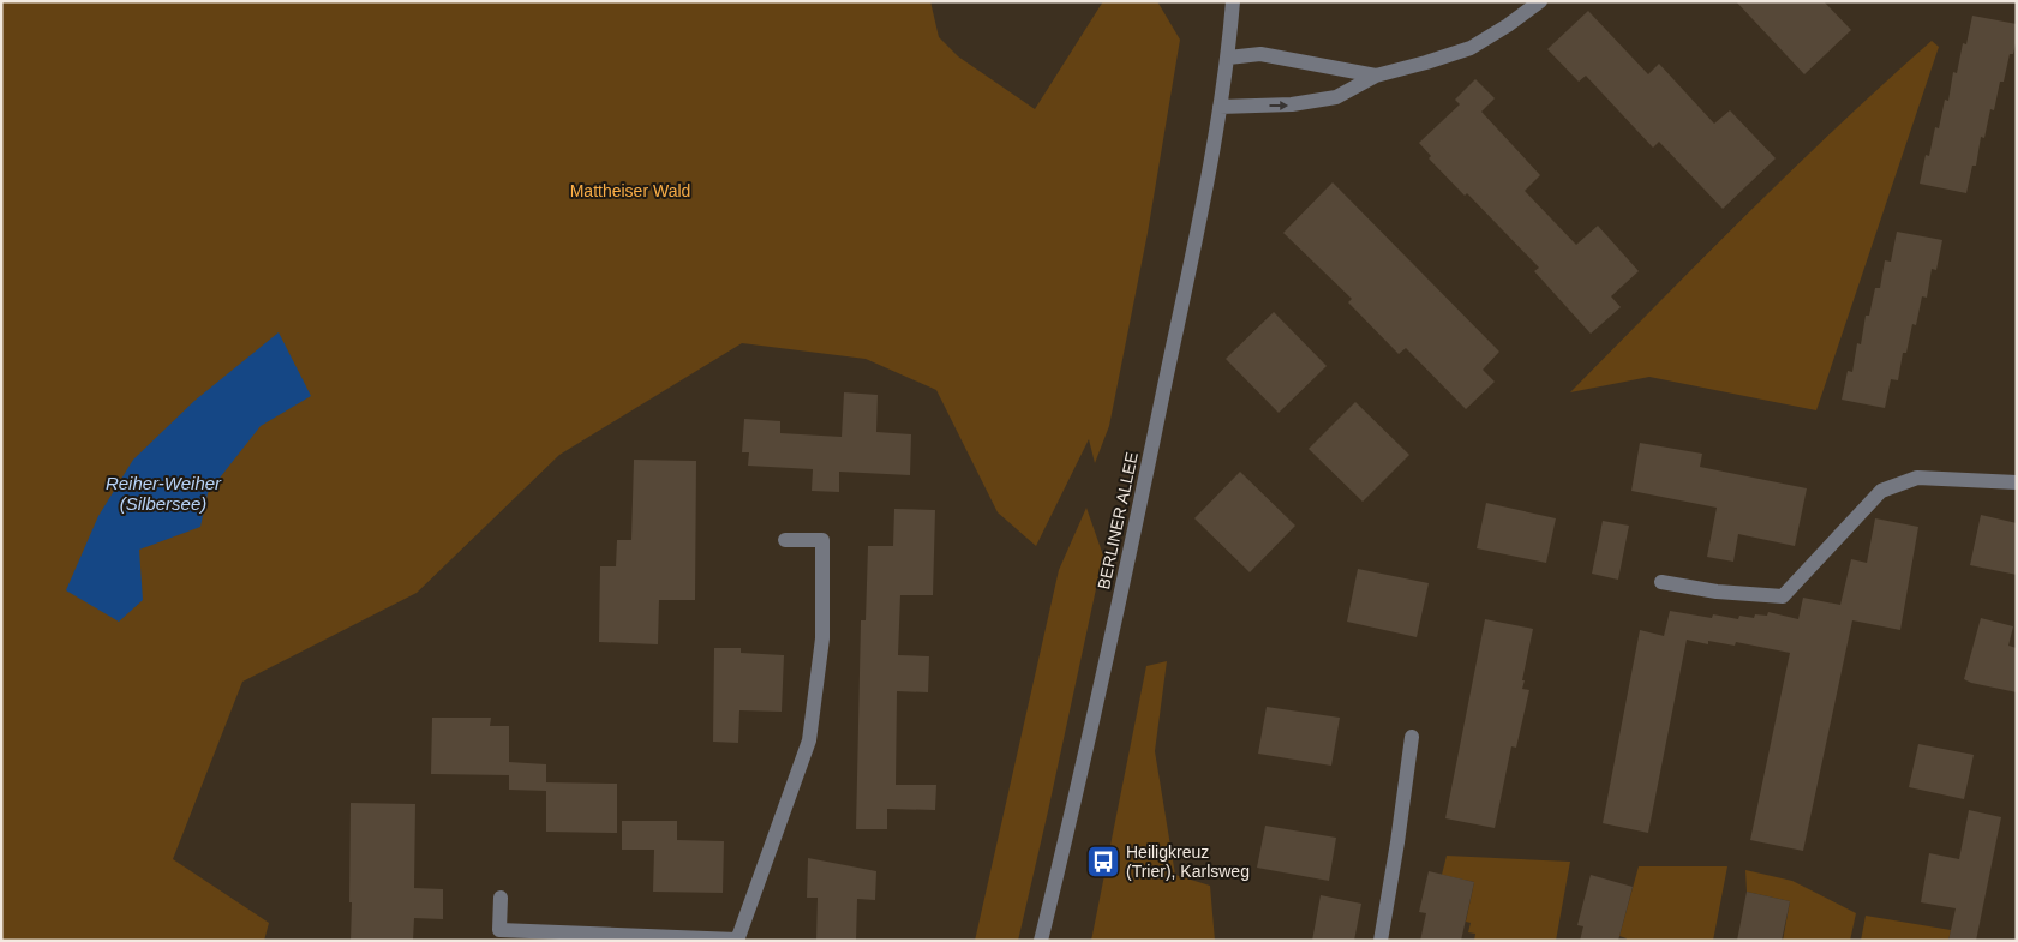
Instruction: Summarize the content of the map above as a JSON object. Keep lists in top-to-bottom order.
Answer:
{
  "streets": {
    "street": ["BERLINER ALLEE"]
  },
  "water": ["Reiher-Weiher (Silbersee)"],
  "parks": ["Mattheiser Wald"],
  "places": {
    "bus stop": ["Heiligkreuz (Trier), Karlsweg"]
  }
}
